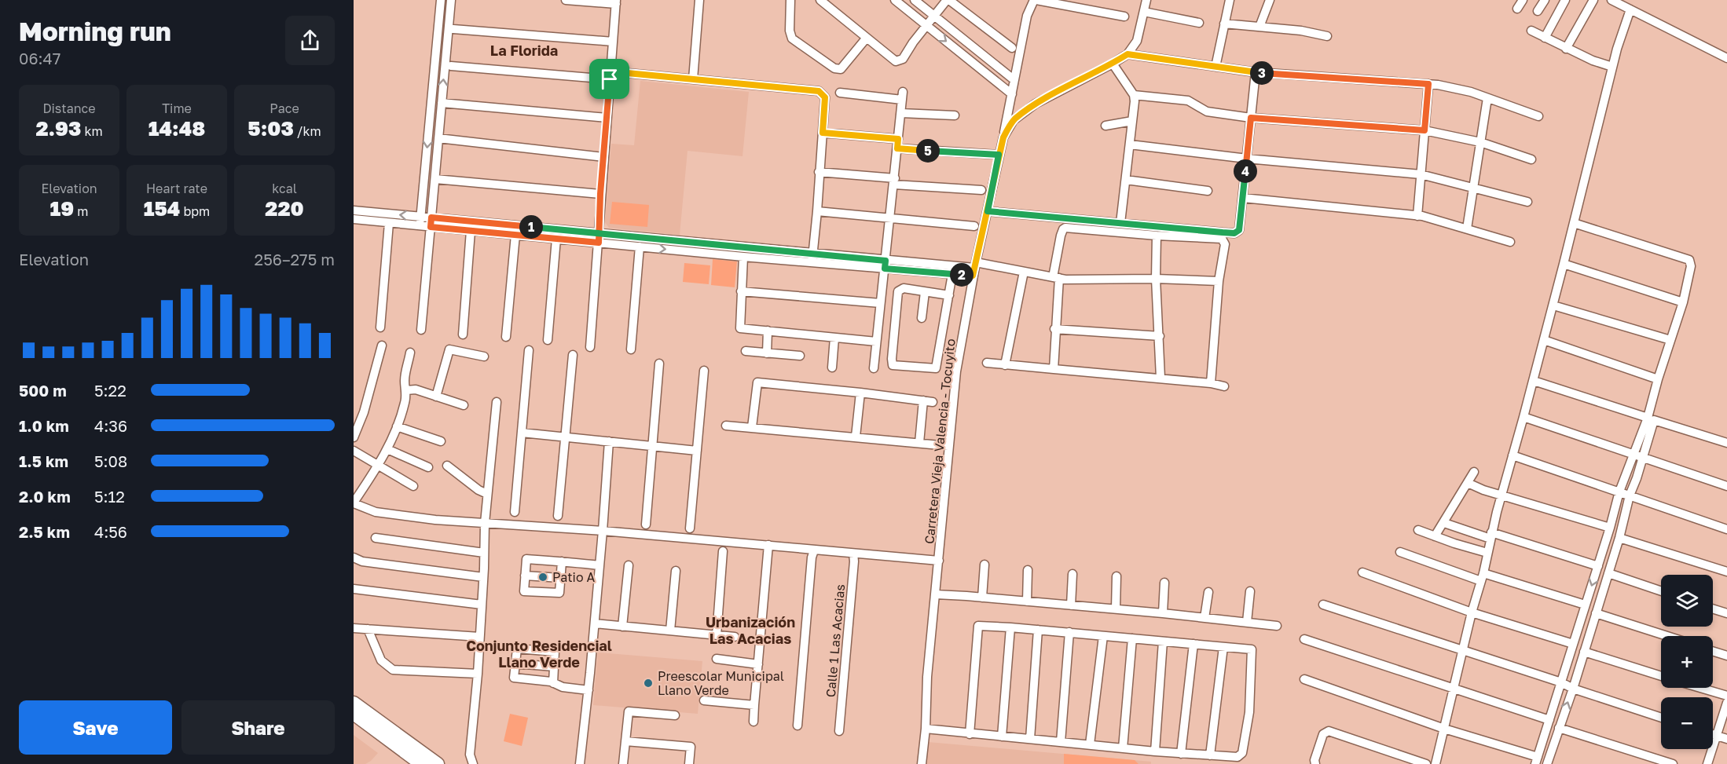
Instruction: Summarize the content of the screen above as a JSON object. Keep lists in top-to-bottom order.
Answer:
{
  "streets": {
    "street": ["Carretera Vieja Valencia - Tocuyito", "Calle 1 Las Acacias"]
  },
  "districts": ["La Florida", "Urbanización Las Acacias", "Conjunto Residencial Llano Verde"],
  "places": ["Patio A", "Preescolar Municipal Llano Verde"],
  "page": {
    "heading": ["Morning run", "06:47"],
    "pins": [
      "3",
      "5",
      "4",
      "1",
      "2"
    ],
    "stats": [
      ["Distance", "2.93 km"],
      ["Time", "14:48"],
      ["Pace", "5:03 /km"],
      ["Elevation", "19 m"],
      ["Heart rate", "154 bpm"],
      ["kcal", "220"]
    ],
    "chart": ["Elevation", "256–275 m"],
    "list": [
      {
        "name": "500 m",
        "note": "5:22"
      },
      {
        "name": "1.0 km",
        "note": "4:36"
      },
      {
        "name": "1.5 km",
        "note": "5:08"
      },
      {
        "name": "2.0 km",
        "note": "5:12"
      },
      {
        "name": "2.5 km",
        "note": "4:56"
      }
    ],
    "map_buttons": ["+", "−"],
    "buttons": ["Save", "Share"]
  }
}
